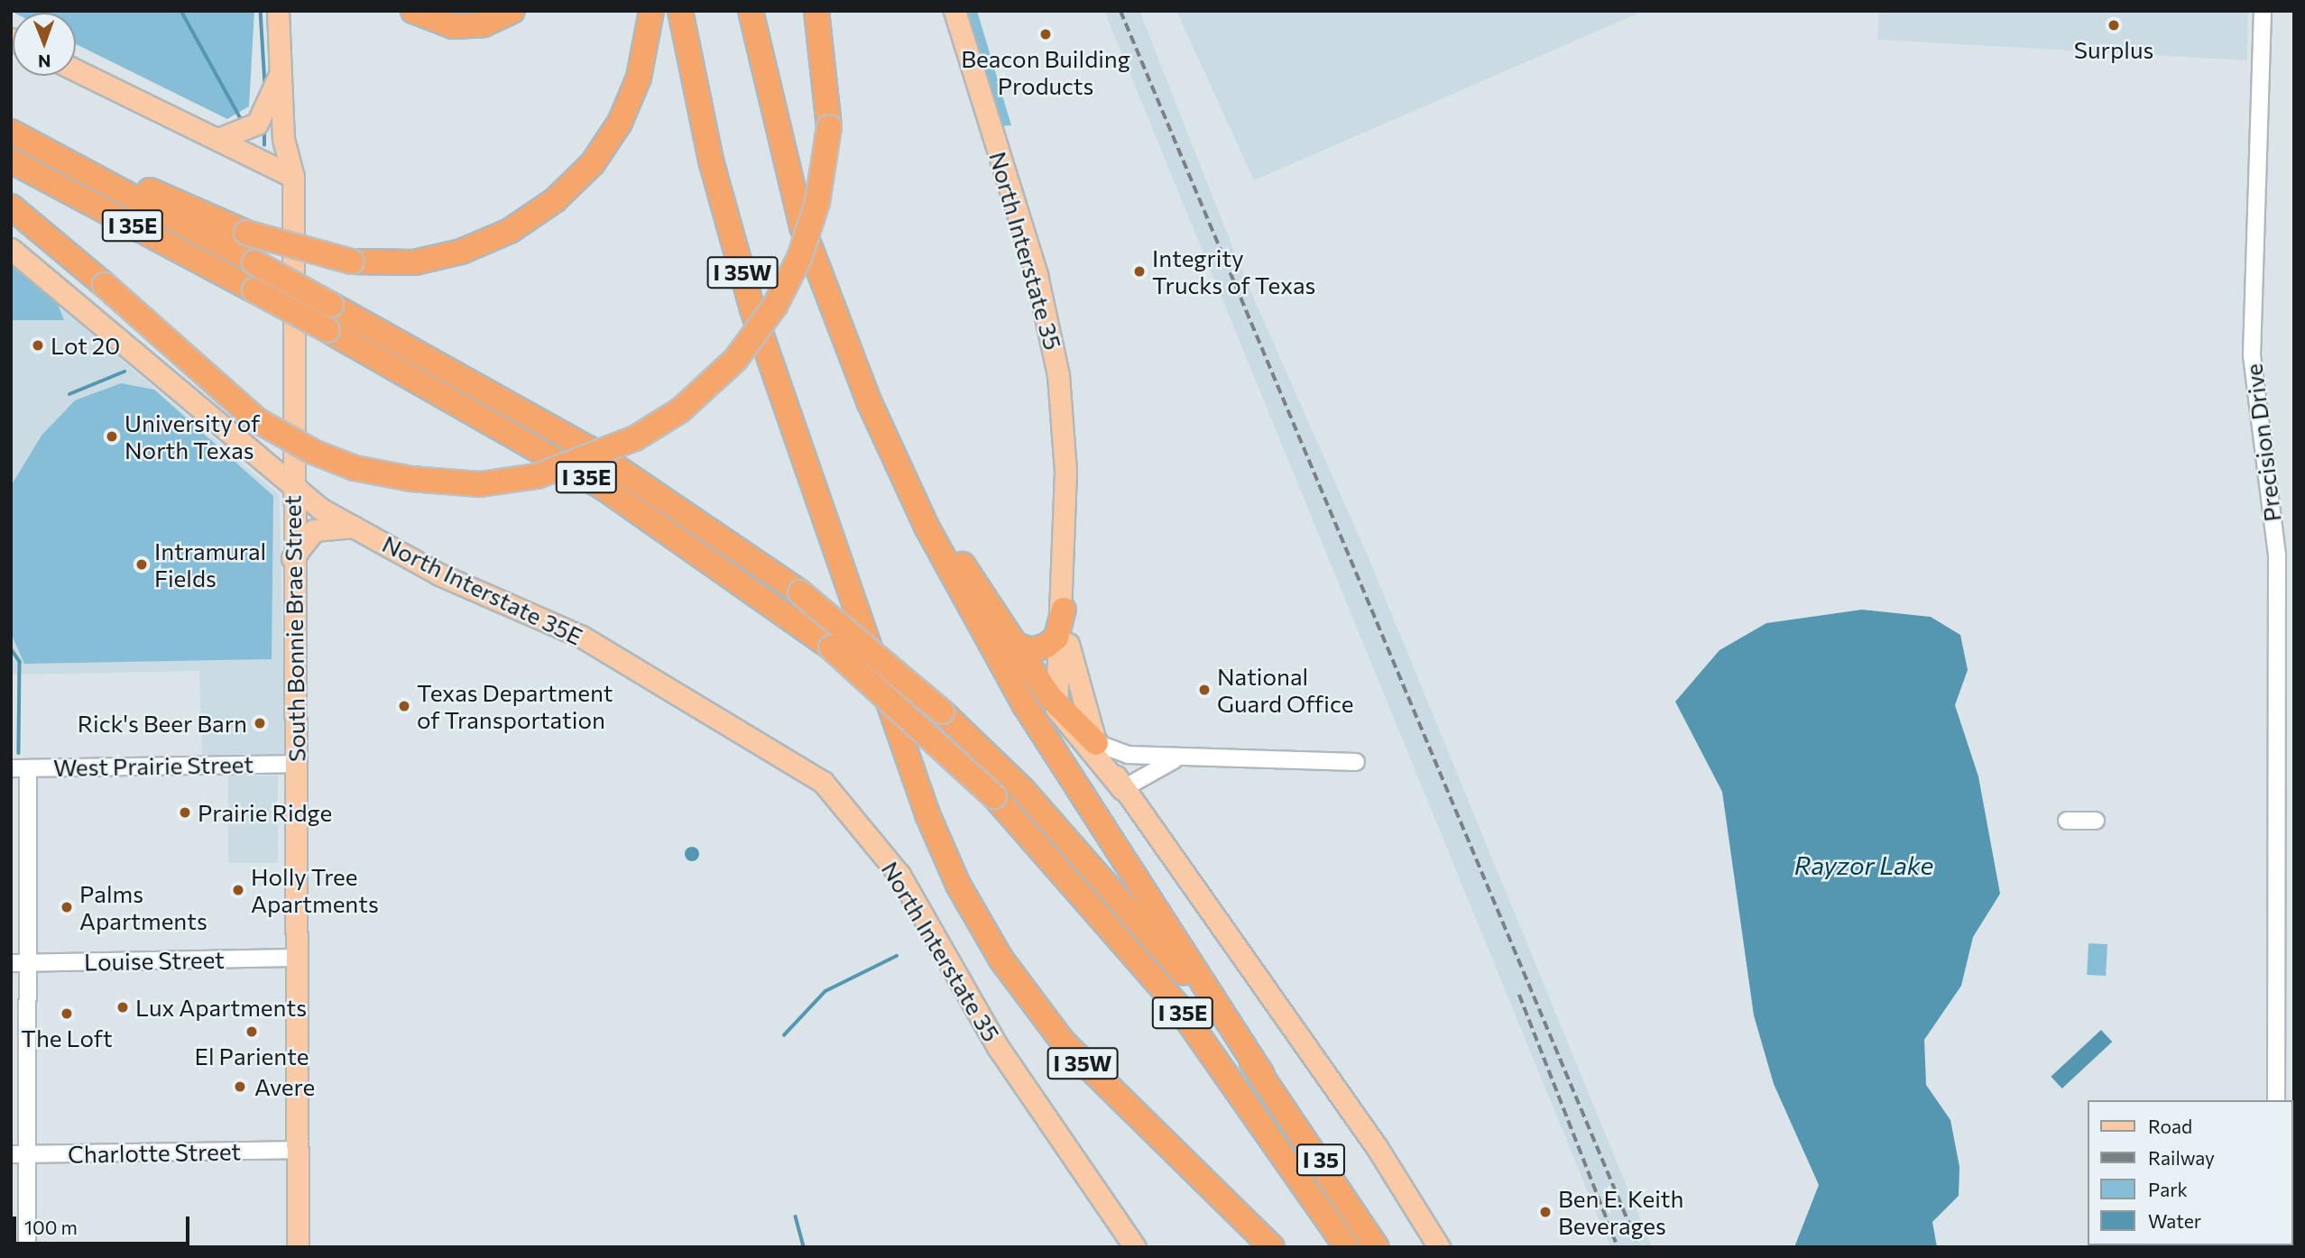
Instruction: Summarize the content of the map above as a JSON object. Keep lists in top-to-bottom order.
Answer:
{
  "streets": {
    "highway": ["I 35E", "I 35W", "I 35"],
    "main road": ["North Interstate 35", "North Interstate 35E", "South Bonnie Brae Street"],
    "street": [
      "Precision Drive",
      "West Prairie Street",
      "Louise Street",
      "Charlotte Street"
    ]
  },
  "crossings": [
    ["I 35E", "I 35W"],
    ["I 35E", "I 35"],
    ["North Interstate 35", "North Interstate 35E"],
    ["I 35W", "I 35"],
    ["North Interstate 35E", "South Bonnie Brae Street"],
    ["South Bonnie Brae Street", "West Prairie Street"],
    ["South Bonnie Brae Street", "Louise Street"],
    ["South Bonnie Brae Street", "Charlotte Street"]
  ],
  "water": ["Rayzor Lake"],
  "places": [
    "Surplus",
    "Beacon Building Products",
    "Integrity Trucks of Texas",
    "Lot 20",
    "University of North Texas",
    "Intramural Fields",
    "National Guard Office",
    "Texas Department of Transportation",
    "Rick's Beer Barn",
    "Prairie Ridge",
    "Holly Tree Apartments",
    "Palms Apartments",
    "Lux Apartments",
    "The Loft",
    "El Pariente",
    "Avere",
    "Ben E. Keith Beverages"
  ],
  "legend": [
    "Road",
    "Railway",
    "Park",
    "Water"
  ],
  "scale_bar": "100 m",
  "north": "bottom"
}
